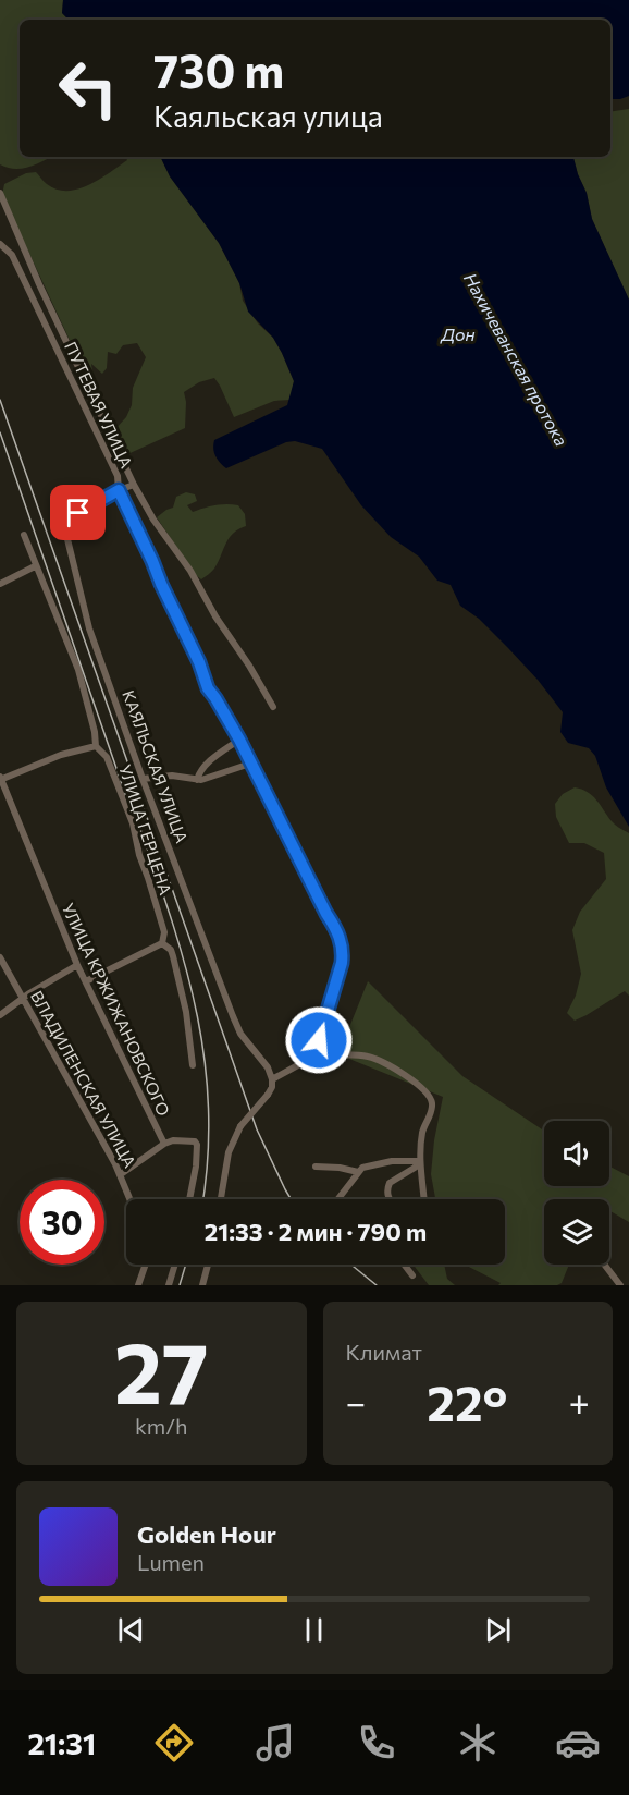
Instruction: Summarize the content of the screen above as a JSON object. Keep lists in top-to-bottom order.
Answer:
{
  "streets": {
    "street": [
      "ПУТЕВАЯ УЛИЦА",
      "КАЯЛЬСКАЯ УЛИЦА",
      "УЛИЦА ГЕРЦЕНА",
      "УЛИЦА КРЖИЖАНОВСКОГО",
      "ВЛАДИЛЕНСКАЯ УЛИЦА"
    ]
  },
  "crossings": [
    ["ПУТЕВАЯ УЛИЦА", "КАЯЛЬСКАЯ УЛИЦА"]
  ],
  "water": ["Дон", "Нахичеванская протока"],
  "page": {
    "turn": ["730 m", "Каяльская улица"],
    "limit": "30",
    "trip": "21:33 · 2 мин · 790 m",
    "tile": [
      ["27", "km/h"],
      "Климат"
    ],
    "heat": ["−", "22°", "+"],
    "song": ["Golden Hour", "Lumen"],
    "tabs": "21:31"
  }
}
